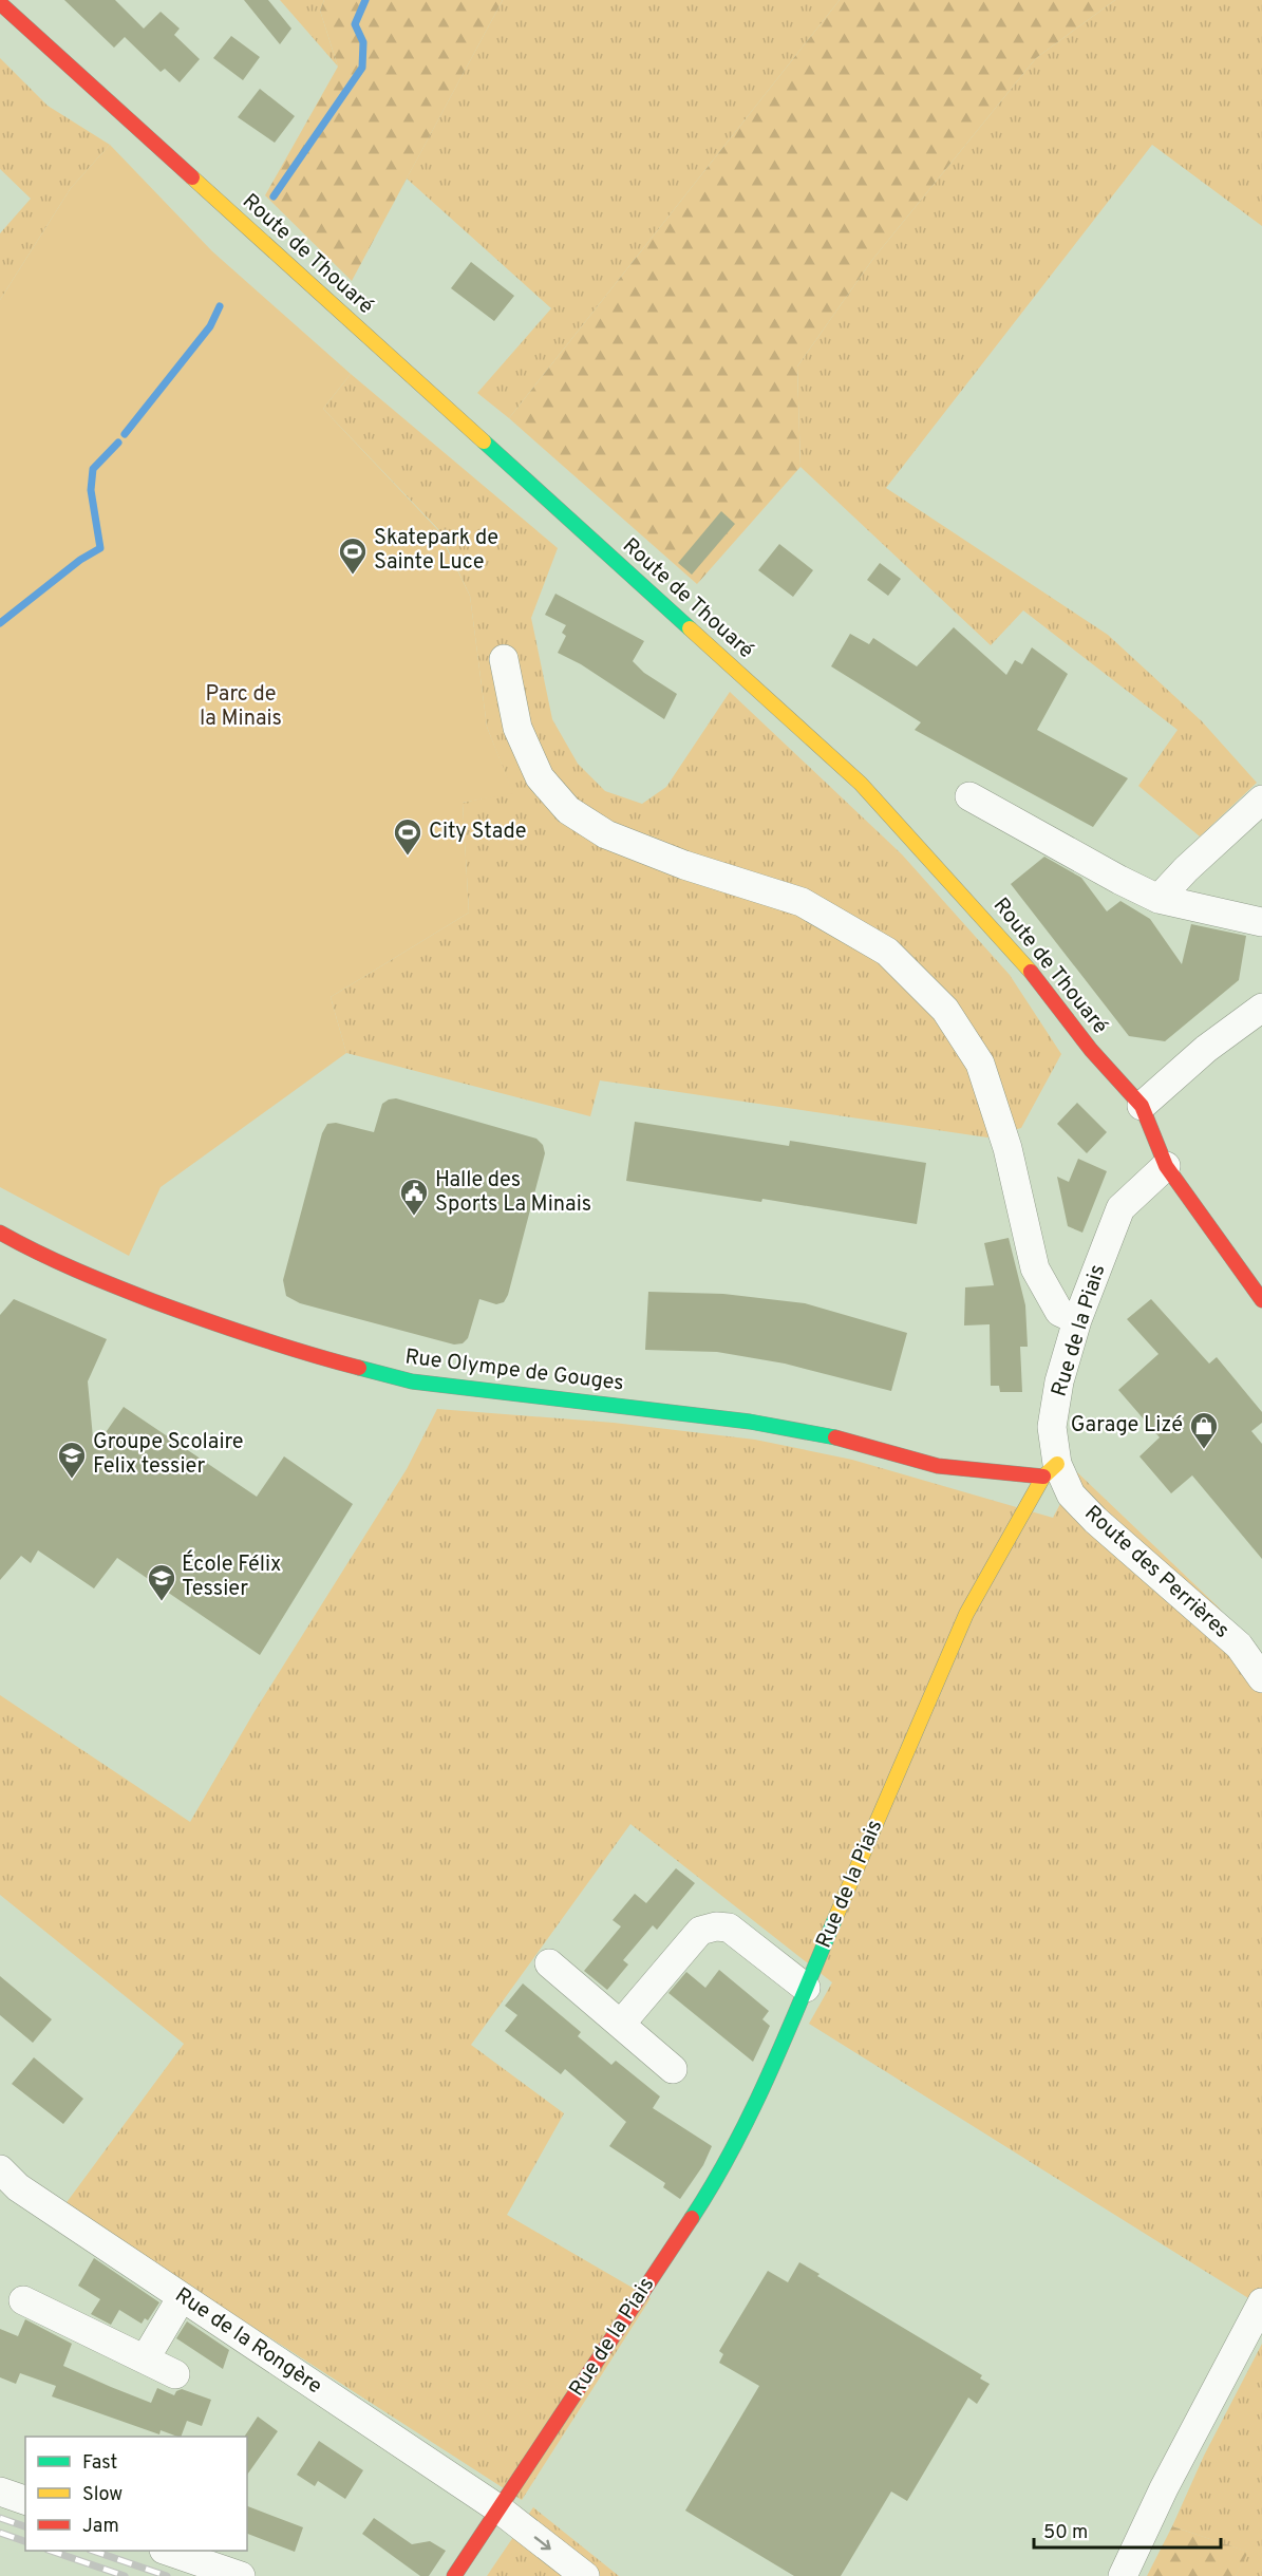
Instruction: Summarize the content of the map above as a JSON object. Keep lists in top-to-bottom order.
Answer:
{
  "streets": {
    "street": [
      "Route de Thouaré",
      "Rue de la Piais",
      "Rue Olympe de Gouges",
      "Route des Perrières",
      "Rue de la Rongère"
    ]
  },
  "crossings": [
    ["Route de Thouaré", "Rue de la Piais"],
    ["Rue de la Piais", "Rue Olympe de Gouges"],
    ["Rue de la Piais", "Route des Perrières"],
    ["Rue de la Piais", "Rue de la Rongère"],
    ["Rue Olympe de Gouges", "Route des Perrières"]
  ],
  "parks": ["Parc de la Minais"],
  "places": {
    "sports": ["Skatepark de Sainte Luce", "City Stade"],
    "public building": ["Halle des Sports La Minais"],
    "shop": ["Garage Lizé"],
    "school or university": ["Groupe Scolaire Felix tessier", "École Félix Tessier"]
  },
  "legend": ["Fast", "Slow", "Jam"],
  "scale_bar": "50 m"
}
